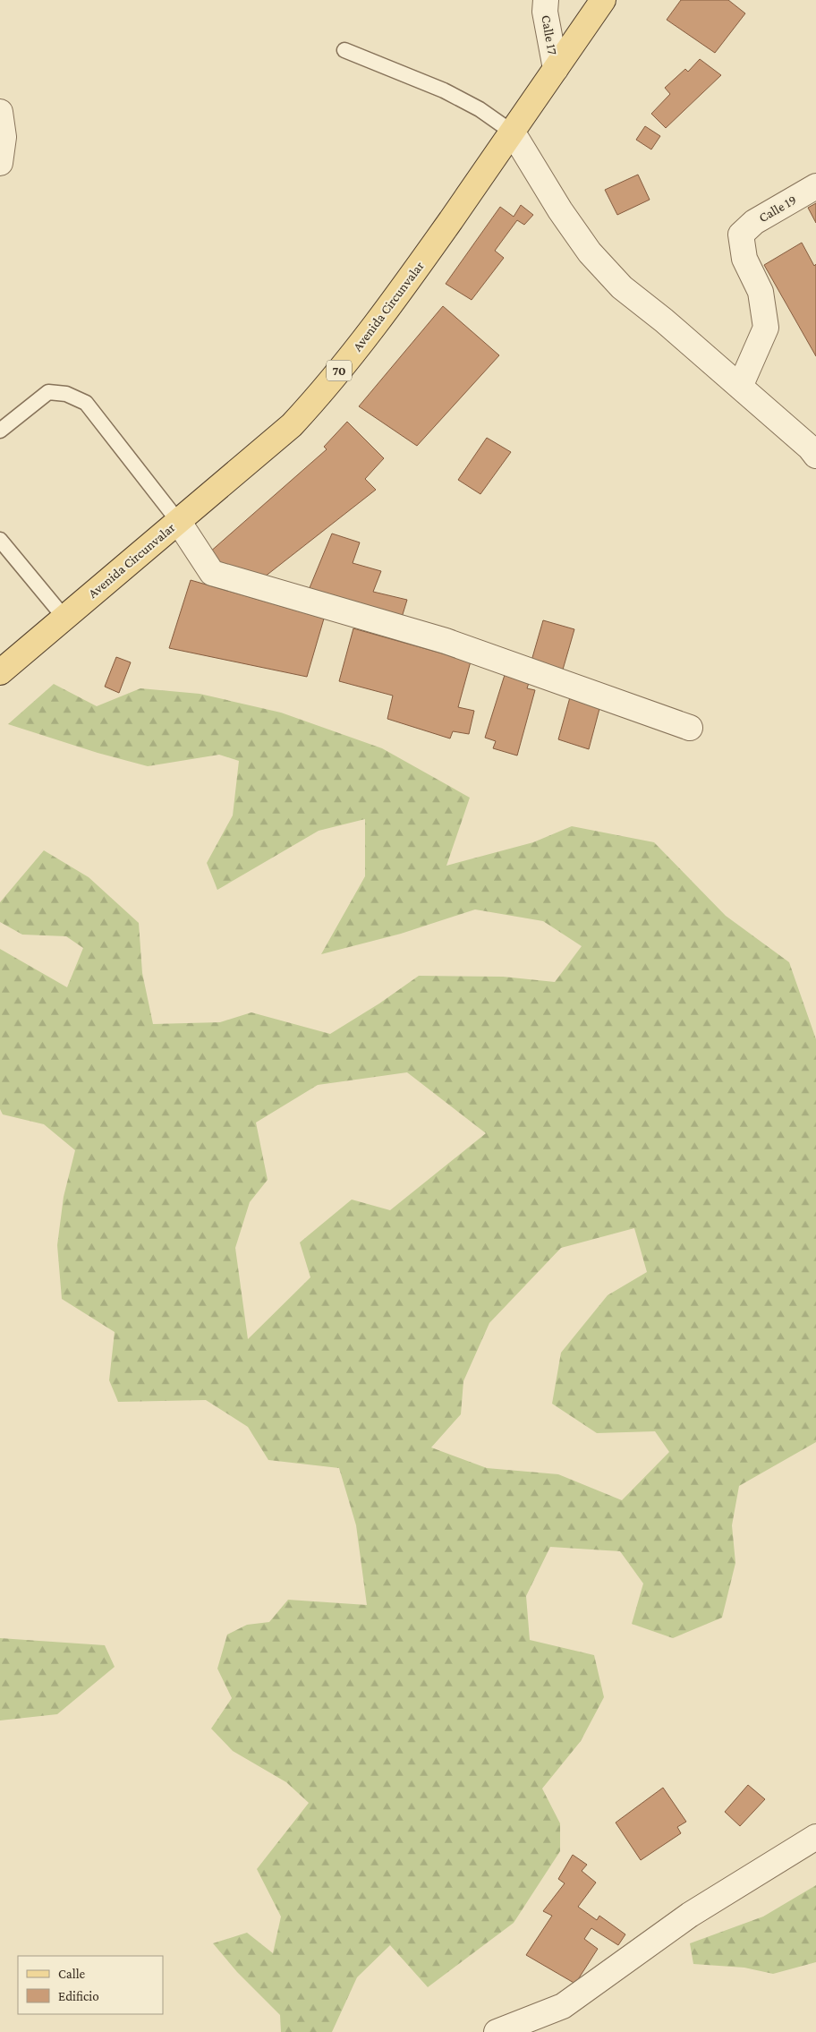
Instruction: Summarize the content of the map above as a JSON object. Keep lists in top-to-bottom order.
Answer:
{
  "streets": {
    "main road": ["Avenida Circunvalar", "70"],
    "street": ["Calle 17", "Calle 19"]
  },
  "crossings": [
    ["Calle 17", "Avenida Circunvalar"]
  ],
  "legend": ["Calle", "Edificio"]
}
